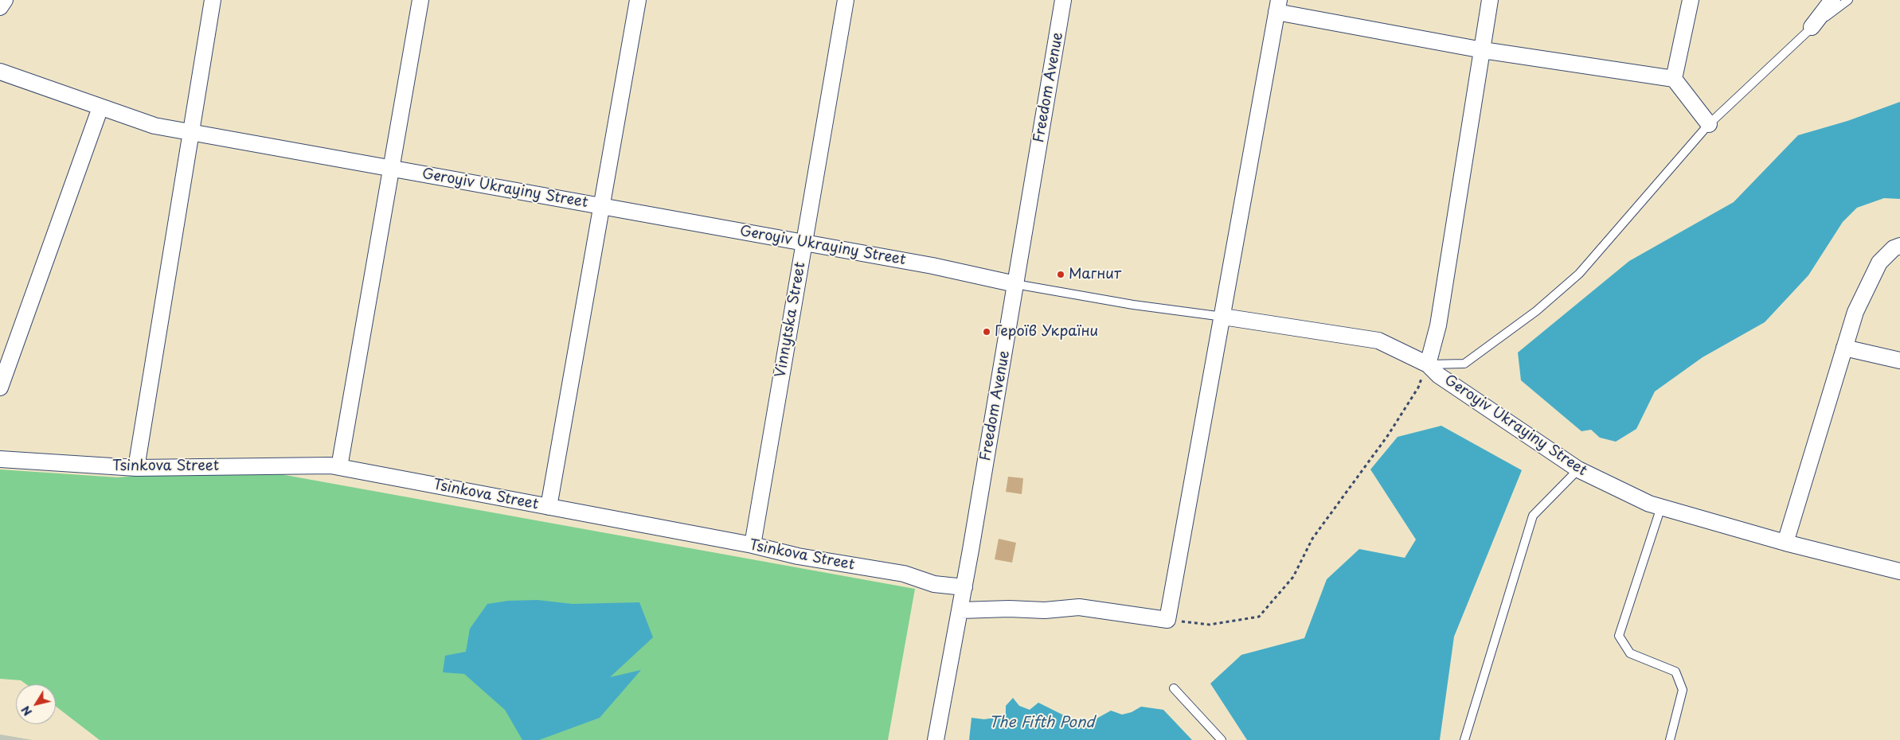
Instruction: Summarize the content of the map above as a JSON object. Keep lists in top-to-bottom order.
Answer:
{
  "streets": {
    "street": [
      "Freedom Avenue",
      "Geroyiv Ukrayiny Street",
      "Vinnytska Street",
      "Tsinkova Street"
    ]
  },
  "crossings": [
    ["Freedom Avenue", "Geroyiv Ukrayiny Street"],
    ["Freedom Avenue", "Tsinkova Street"],
    ["Geroyiv Ukrayiny Street", "Vinnytska Street"],
    ["Vinnytska Street", "Tsinkova Street"]
  ],
  "water": ["The Fifth Pond"],
  "places": ["Магнит", "Героїв України"],
  "north": "bottom left"
}
